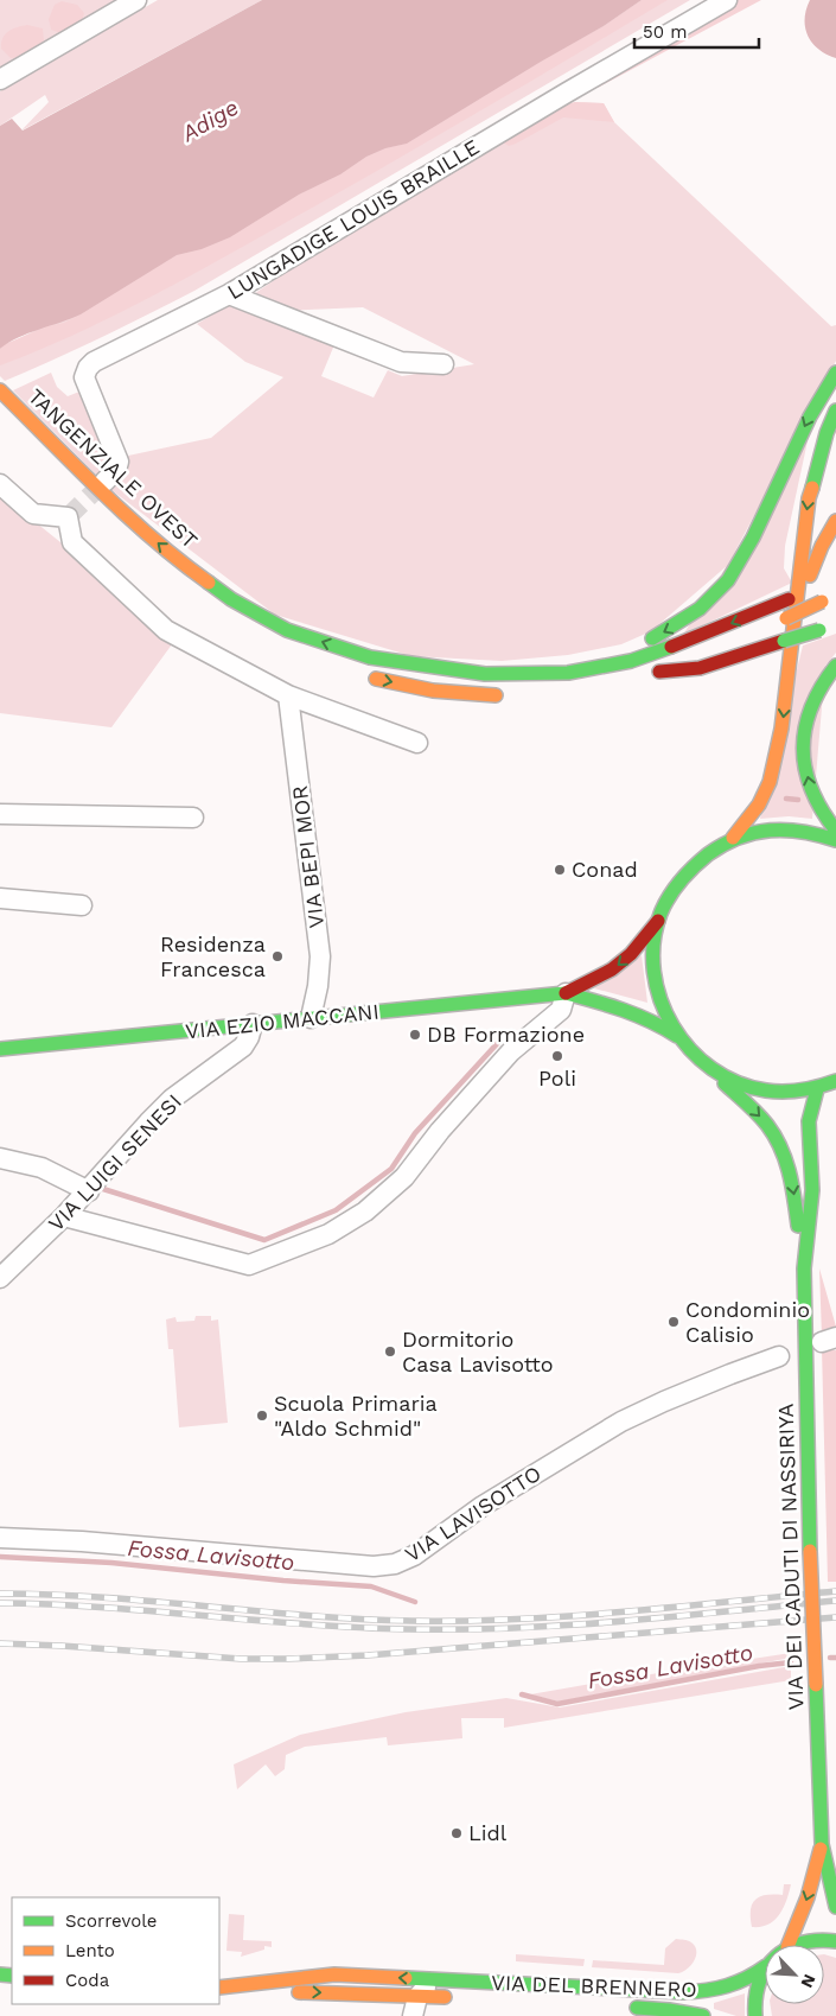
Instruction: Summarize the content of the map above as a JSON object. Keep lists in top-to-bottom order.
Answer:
{
  "streets": {
    "main road": [
      "TANGENZIALE OVEST",
      "VIA EZIO MACCANI",
      "VIA DEI CADUTI DI NASSIRIYA",
      "VIA DEL BRENNERO"
    ],
    "street": [
      "LUNGADIGE LOUIS BRAILLE",
      "VIA BEPI MOR",
      "VIA LUIGI SENESI",
      "VIA LAVISOTTO"
    ]
  },
  "crossings": [
    ["VIA BEPI MOR", "VIA EZIO MACCANI"],
    ["VIA EZIO MACCANI", "VIA LUIGI SENESI"]
  ],
  "one_way": ["TANGENZIALE OVEST"],
  "water": ["Adige", "Fossa Lavisotto"],
  "places": [
    "Conad",
    "Residenza Francesca",
    "DB Formazione",
    "Poli",
    "Condominio Calisio",
    "Dormitorio Casa Lavisotto",
    "Scuola Primaria \"Aldo Schmid\"",
    "Lidl"
  ],
  "legend": ["Scorrevole", "Lento", "Coda"],
  "scale_bar": "50 m",
  "north": "bottom right"
}
